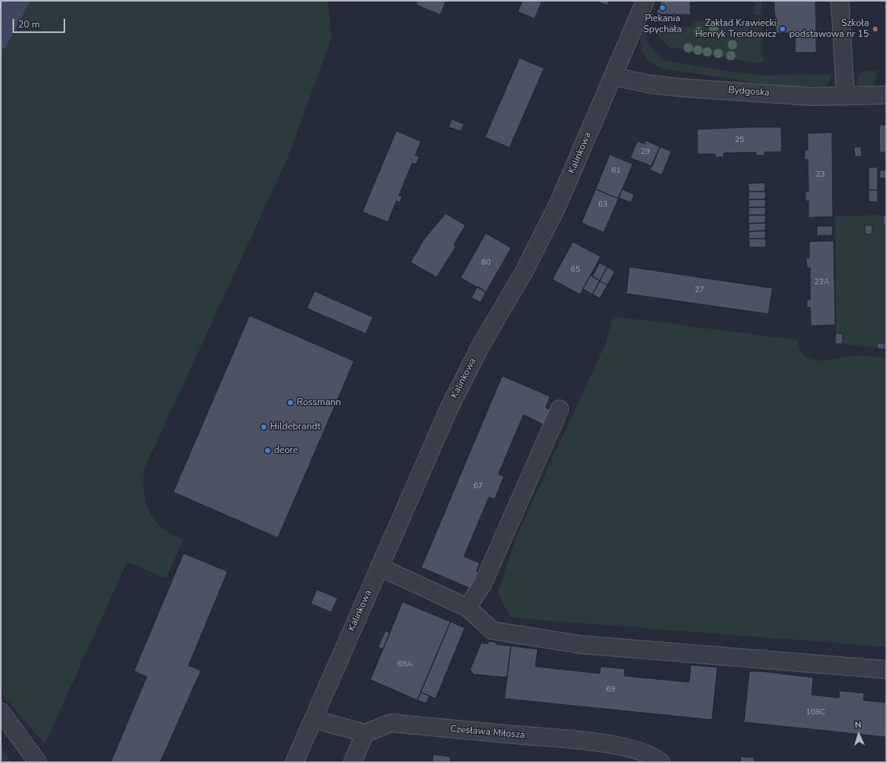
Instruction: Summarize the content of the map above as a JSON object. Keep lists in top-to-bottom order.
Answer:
{
  "streets": {
    "street": ["Bydgoska", "Kalinkowa", "Czesława Miłosza"]
  },
  "crossings": [
    ["Bydgoska", "Kalinkowa"]
  ],
  "places": [
    "Piekania Spychała",
    "Zakład Krawiecki Henryk Trendowicz",
    "Szkoła podstawowa nr 15",
    "Rossmann",
    "Hildebrandt",
    "deore"
  ],
  "house_numbers": [
    "25",
    "29",
    "61",
    "23",
    "63",
    "80",
    "65",
    "23A",
    "27",
    "67",
    "69A",
    "69",
    "108C"
  ],
  "scale_bar": "20 m",
  "north": "top"
}
